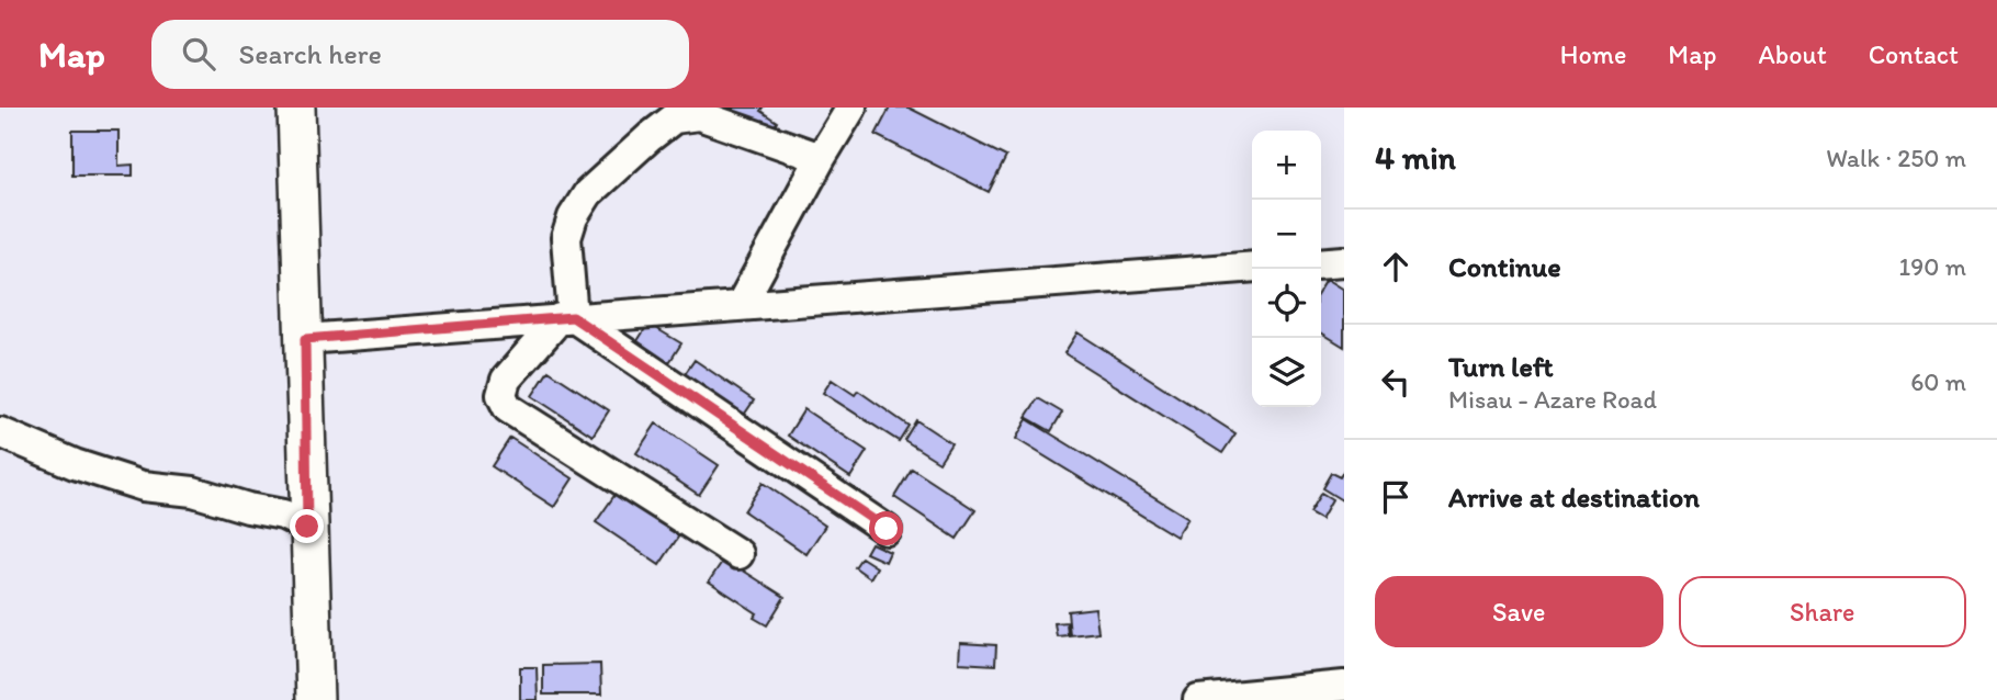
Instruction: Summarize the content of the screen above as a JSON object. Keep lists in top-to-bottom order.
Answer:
{
  "page": {
    "header": "Map",
    "search": "Search here",
    "nav": [
      "Home",
      "Map",
      "About",
      "Contact"
    ],
    "heading": ["4 min", "Walk · 250 m"],
    "map_buttons": ["+", "−"],
    "list": [
      ["Continue", "190 m"],
      ["Turn left", "Misau - Azare Road", "60 m"],
      "Arrive at destination"
    ],
    "buttons": ["Save", "Share"]
  }
}
